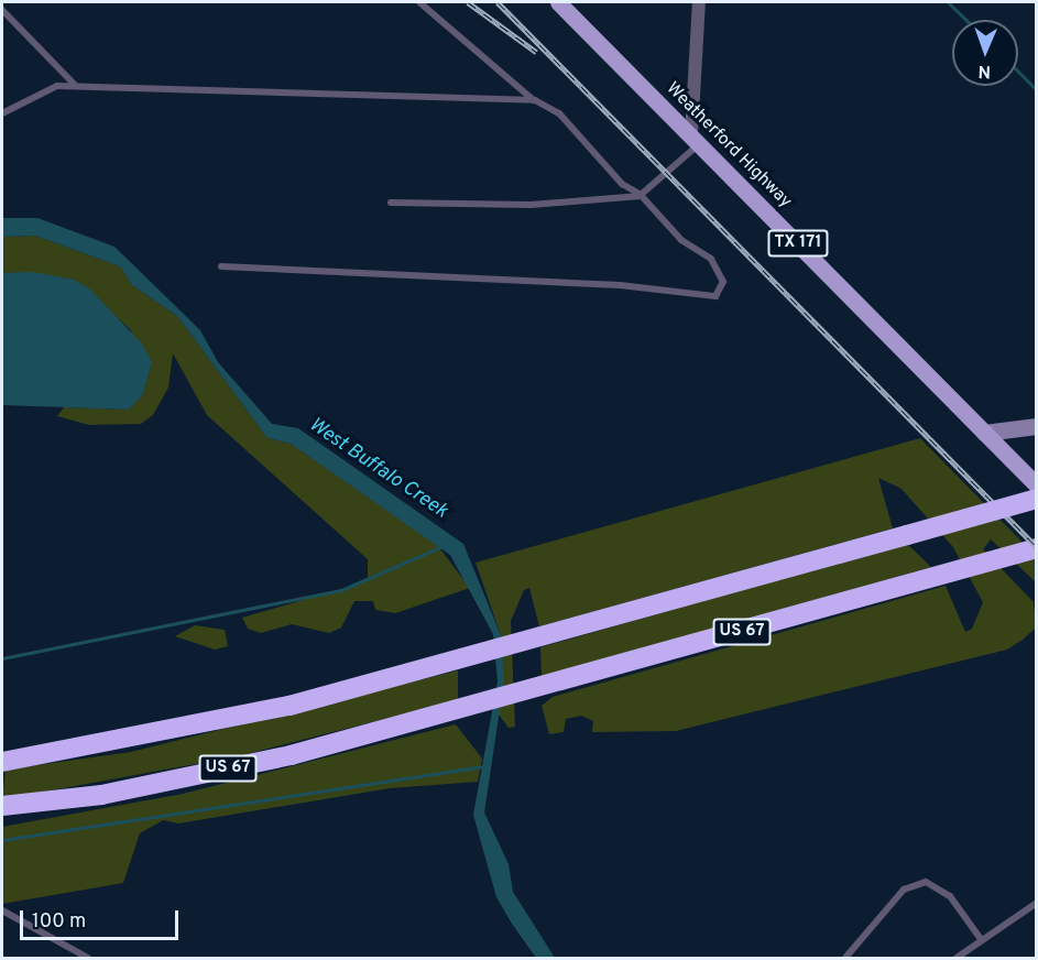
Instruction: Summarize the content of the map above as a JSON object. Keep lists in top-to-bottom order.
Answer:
{
  "streets": {
    "highway": ["US 67"],
    "main road": ["Weatherford Highway", "TX 171"]
  },
  "water": ["West Buffalo Creek"],
  "scale_bar": "100 m",
  "north": "bottom"
}
